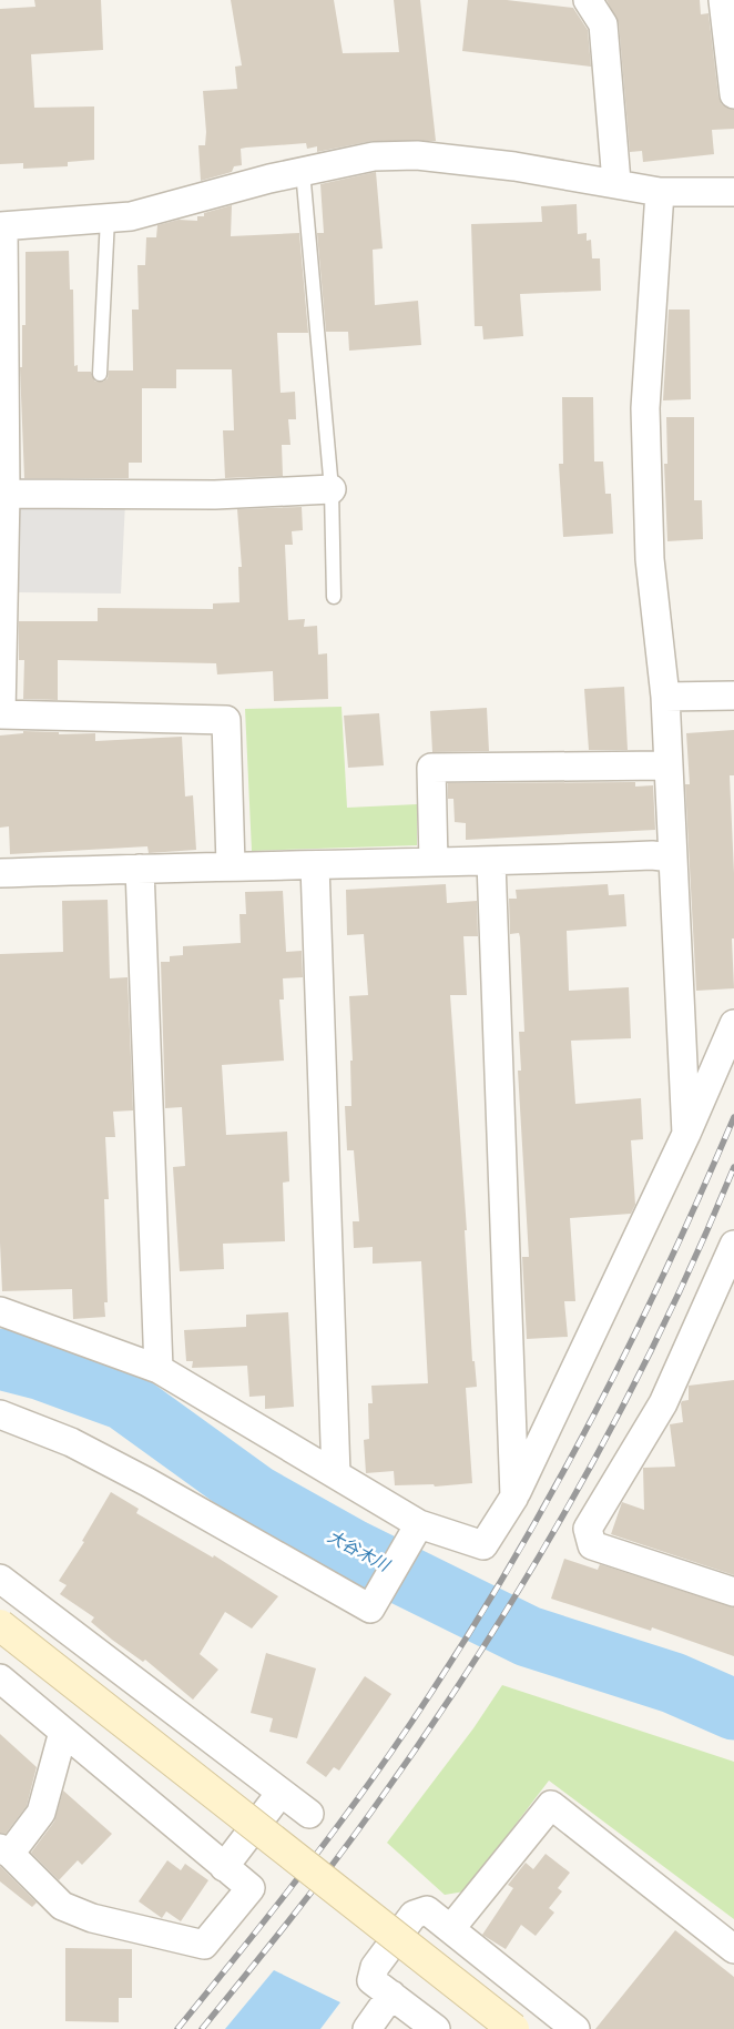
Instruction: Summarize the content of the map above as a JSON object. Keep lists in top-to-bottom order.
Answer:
{
  "water": ["大谷木川"]
}
